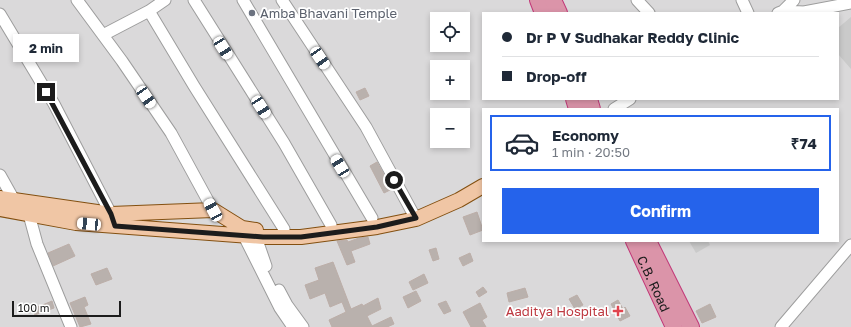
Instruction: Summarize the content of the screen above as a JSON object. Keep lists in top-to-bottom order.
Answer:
{
  "streets": {
    "highway": ["C.B. Road"]
  },
  "places": {
    "other": ["Amba Bhavani Temple"],
    "health": ["Aaditya Hospital"]
  },
  "scale_bar": "100 m",
  "page": {
    "map_buttons": ["+", "−"],
    "banner": ["Dr P V Sudhakar Reddy Clinic", "Drop-off"],
    "bubble": "2 min",
    "list": [
      {
        "name": "Economy",
        "note": "1 min · 20:50",
        "value": "₹74"
      }
    ],
    "buttons": "Confirm",
    "scale": "100 m"
  }
}
